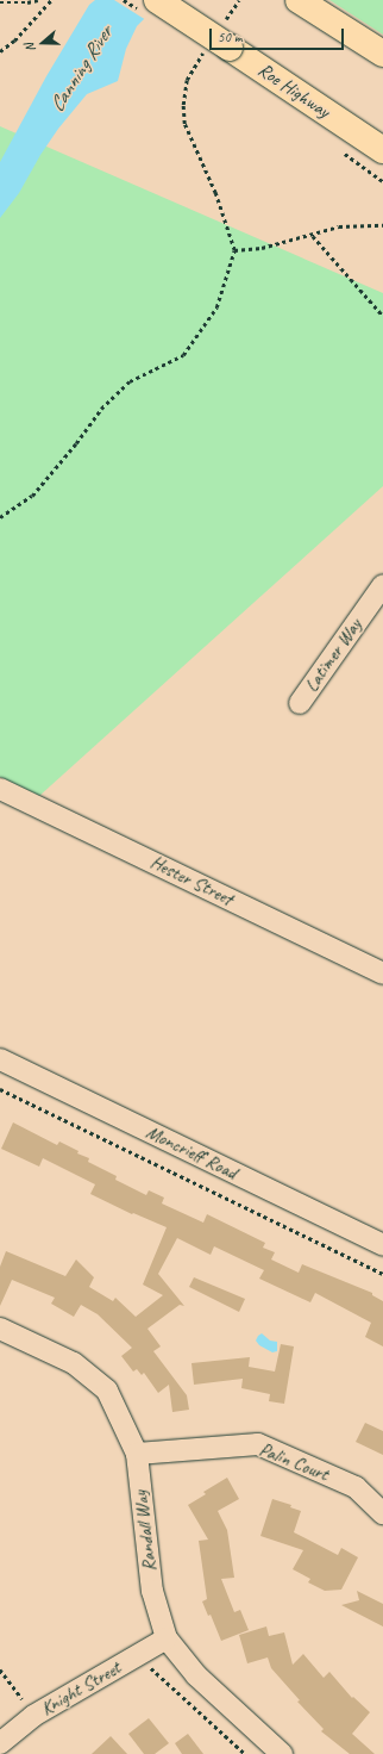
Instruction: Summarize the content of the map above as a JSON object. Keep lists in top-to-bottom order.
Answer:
{
  "streets": {
    "highway": ["Roe Highway"],
    "street": [
      "Latimer Way",
      "Hester Street",
      "Moncrieff Road",
      "Palin Court",
      "Randall Way",
      "Knight Street"
    ]
  },
  "crossings": [
    ["Palin Court", "Randall Way"],
    ["Randall Way", "Knight Street"]
  ],
  "water": ["Canning River"],
  "scale_bar": "50 m",
  "north": "left"
}
